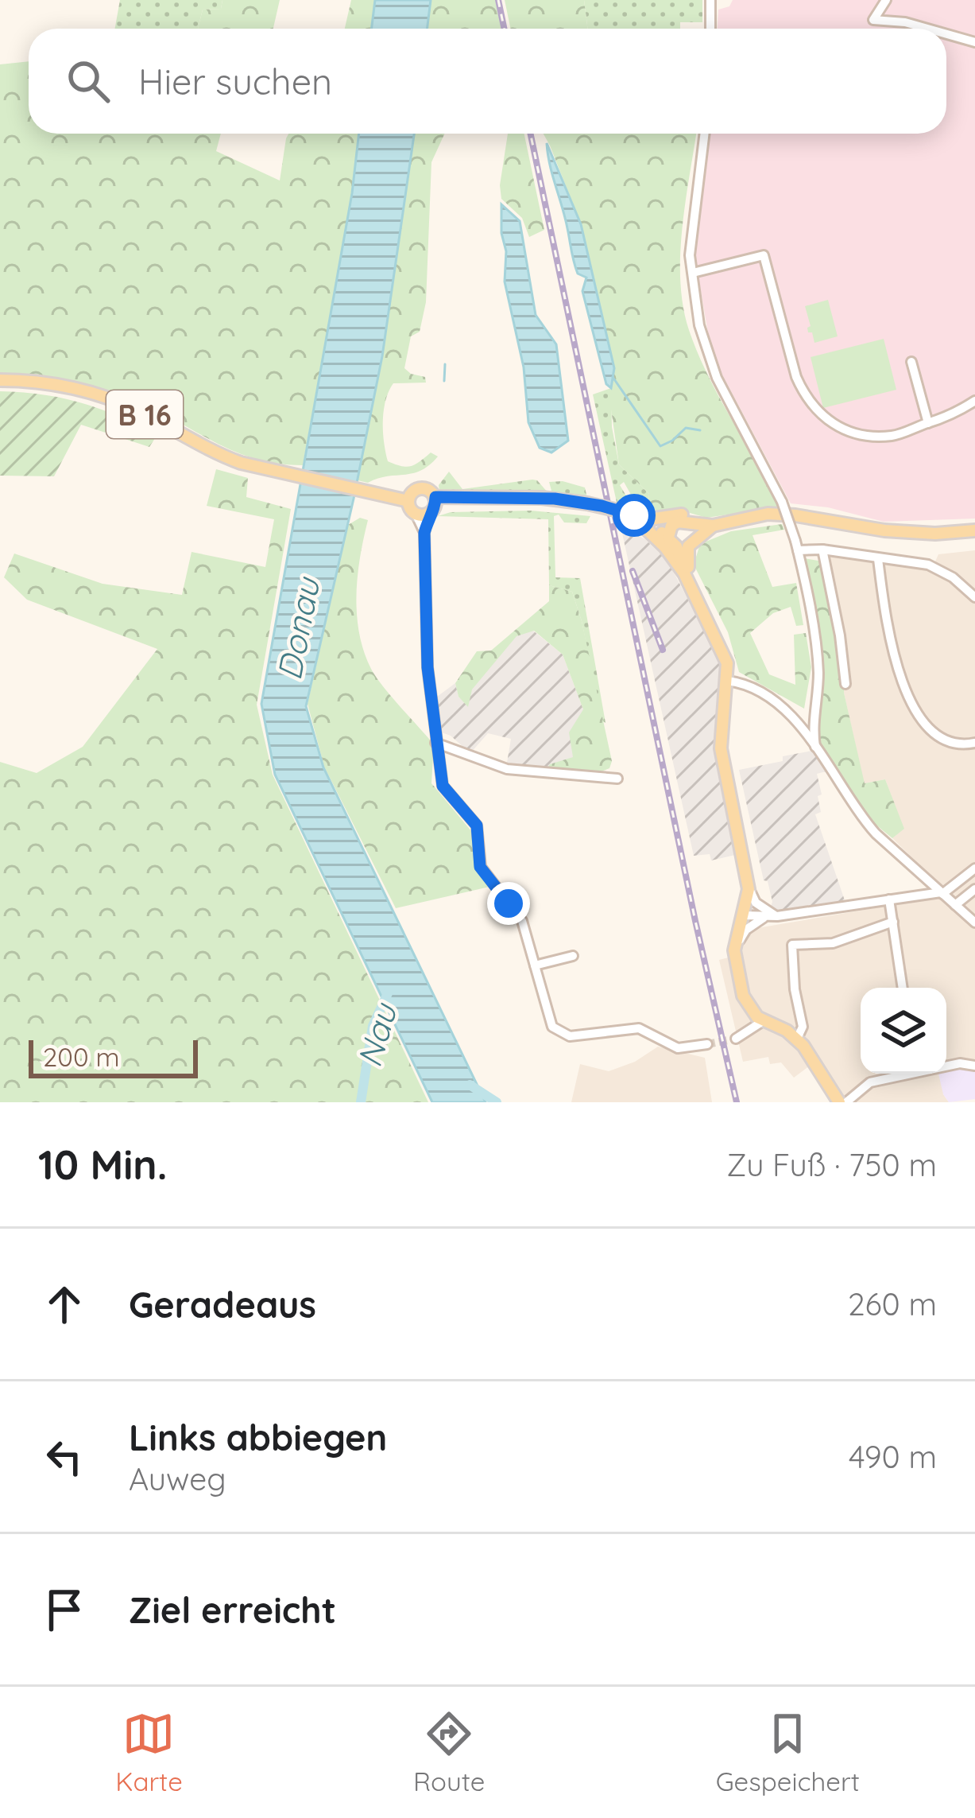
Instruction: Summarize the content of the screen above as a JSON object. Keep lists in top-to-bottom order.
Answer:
{
  "streets": {
    "main road": ["B 16"]
  },
  "water": ["Donau", "Nau"],
  "scale_bar": "200 m",
  "page": {
    "search": "Hier suchen",
    "scale": "200 m",
    "heading": ["10 Min.", "Zu Fuß · 750 m"],
    "list": [
      ["Geradeaus", "260 m"],
      ["Links abbiegen", "Auweg", "490 m"],
      "Ziel erreicht"
    ],
    "nav": ["Karte", "Route", "Gespeichert"]
  }
}
